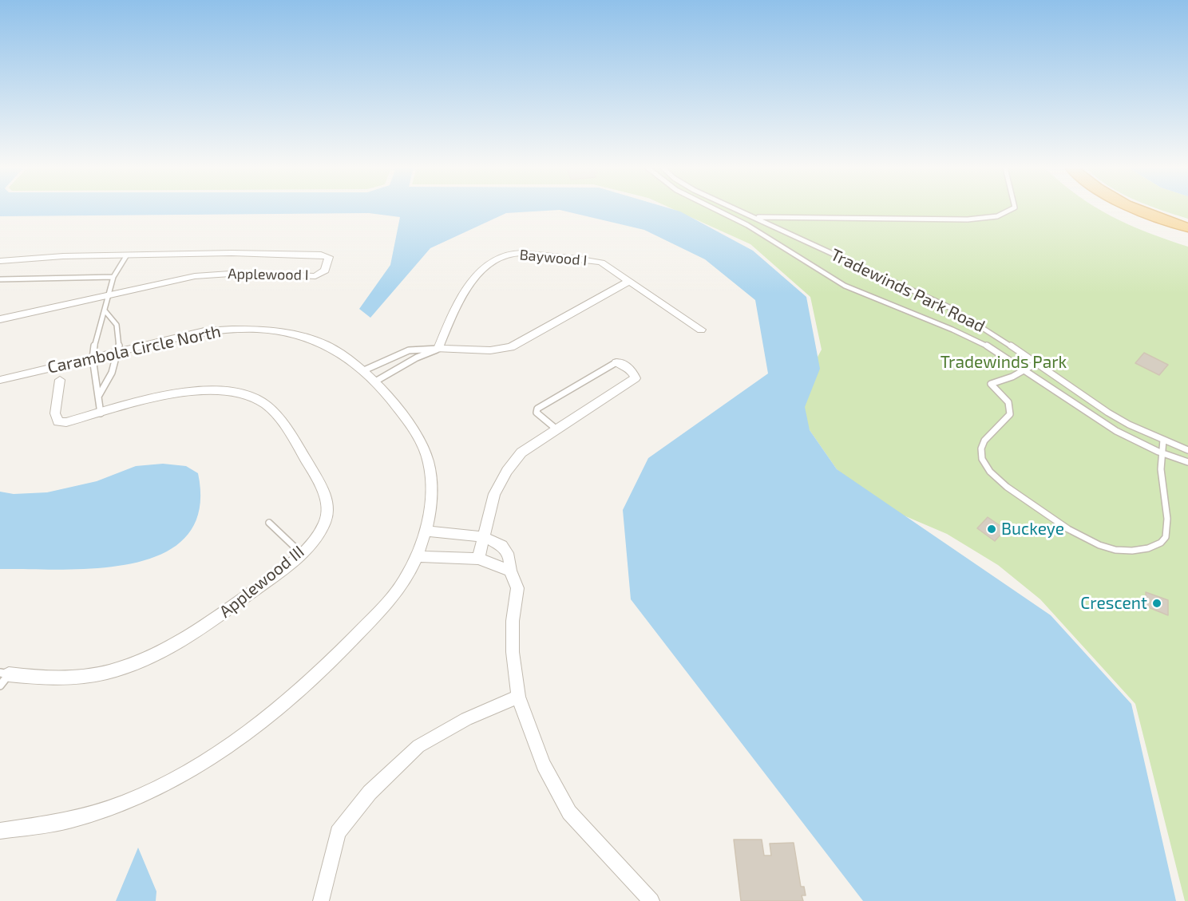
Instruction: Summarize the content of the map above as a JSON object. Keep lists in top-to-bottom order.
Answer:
{
  "streets": {
    "street": [
      "Baywood I",
      "Applewood I",
      "Carambola Circle North",
      "Applewood III"
    ],
    "lane": ["Tradewinds Park Road"]
  },
  "parks": ["Tradewinds Park"],
  "places": ["Buckeye", "Crescent"]
}
